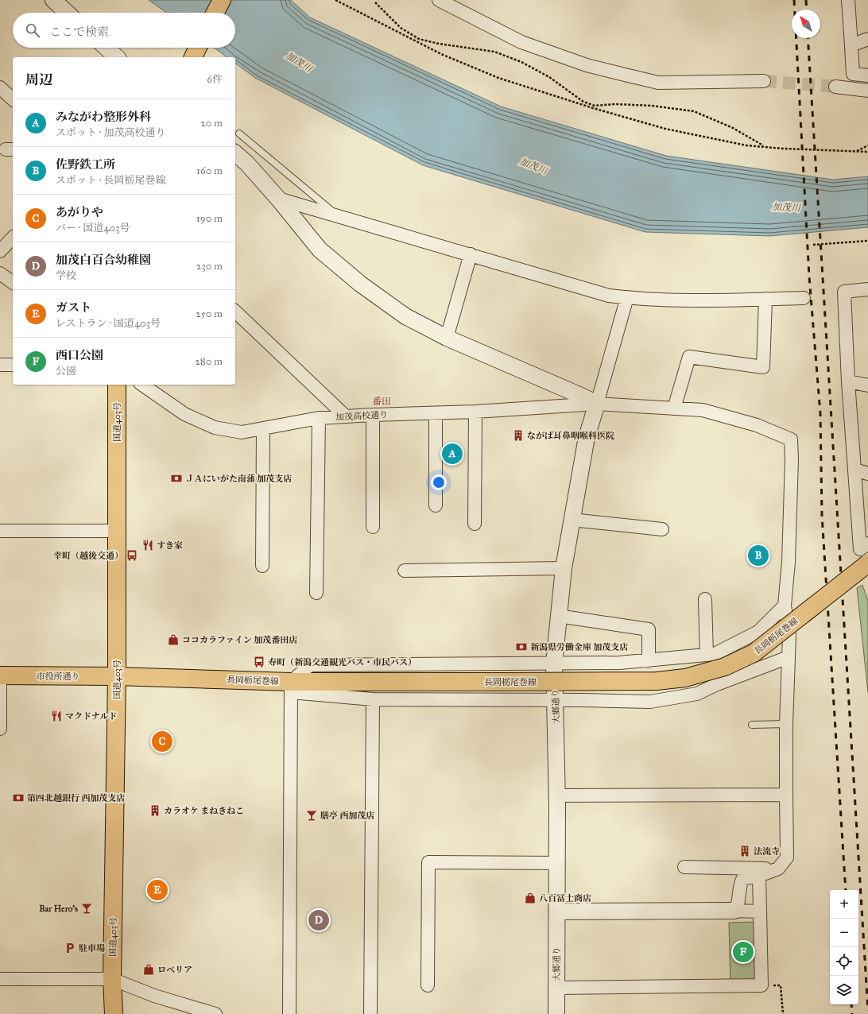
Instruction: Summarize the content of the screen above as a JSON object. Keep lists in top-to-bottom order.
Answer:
{
  "streets": {
    "main road": ["国道403号", "長岡栃尾巻線", "市役所通り"],
    "street": ["加茂高校通り", "大郷通り"]
  },
  "crossings": [
    ["加茂高校通り", "大郷通り"],
    ["国道403号", "長岡栃尾巻線"],
    ["国道403号", "市役所通り"],
    ["長岡栃尾巻線", "市役所通り"]
  ],
  "districts": ["番田"],
  "water": ["加茂川"],
  "places": {
    "building": ["ながば耳鼻咽喉科医院", "カラオケ まねきねこ", "法流寺"],
    "bank": ["ＪＡにいがた南蒲 加茂支店", "新潟県労働金庫 加茂支店", "第四北越銀行 西加茂支店"],
    "restaurant": ["すき家", "マクドナルド"],
    "bus stop": ["幸町（越後交通）", "寿町（新潟交通観光バス・市民バス）"],
    "shop": ["ココカラファイン 加茂番田店", "八百冨士商店", "ロベリア"],
    "bar": ["膳亭 西加茂店", "Bar Hero's"],
    "parking": ["駐車場"]
  },
  "north": "top left",
  "page": {
    "search": "ここで検索",
    "heading": ["周辺", "6件"],
    "list": [
      {
        "mark": "A",
        "name": "みながわ整形外科",
        "note": "スポット · 加茂高校通り",
        "value": "20 m"
      },
      {
        "mark": "B",
        "name": "佐野鉄工所",
        "note": "スポット · 長岡栃尾巻線",
        "value": "160 m"
      },
      {
        "mark": "C",
        "name": "あがりや",
        "note": "バー · 国道403号",
        "value": "190 m"
      },
      {
        "mark": "D",
        "name": "加茂白百合幼稚園",
        "note": "学校",
        "value": "230 m"
      },
      {
        "mark": "E",
        "name": "ガスト",
        "note": "レストラン · 国道403号",
        "value": "250 m"
      },
      {
        "mark": "F",
        "name": "西口公園",
        "note": "公園",
        "value": "280 m"
      }
    ],
    "pins": [
      "A",
      "B",
      "C",
      "E",
      "D",
      "F"
    ],
    "map_buttons": ["+", "−"]
  }
}
